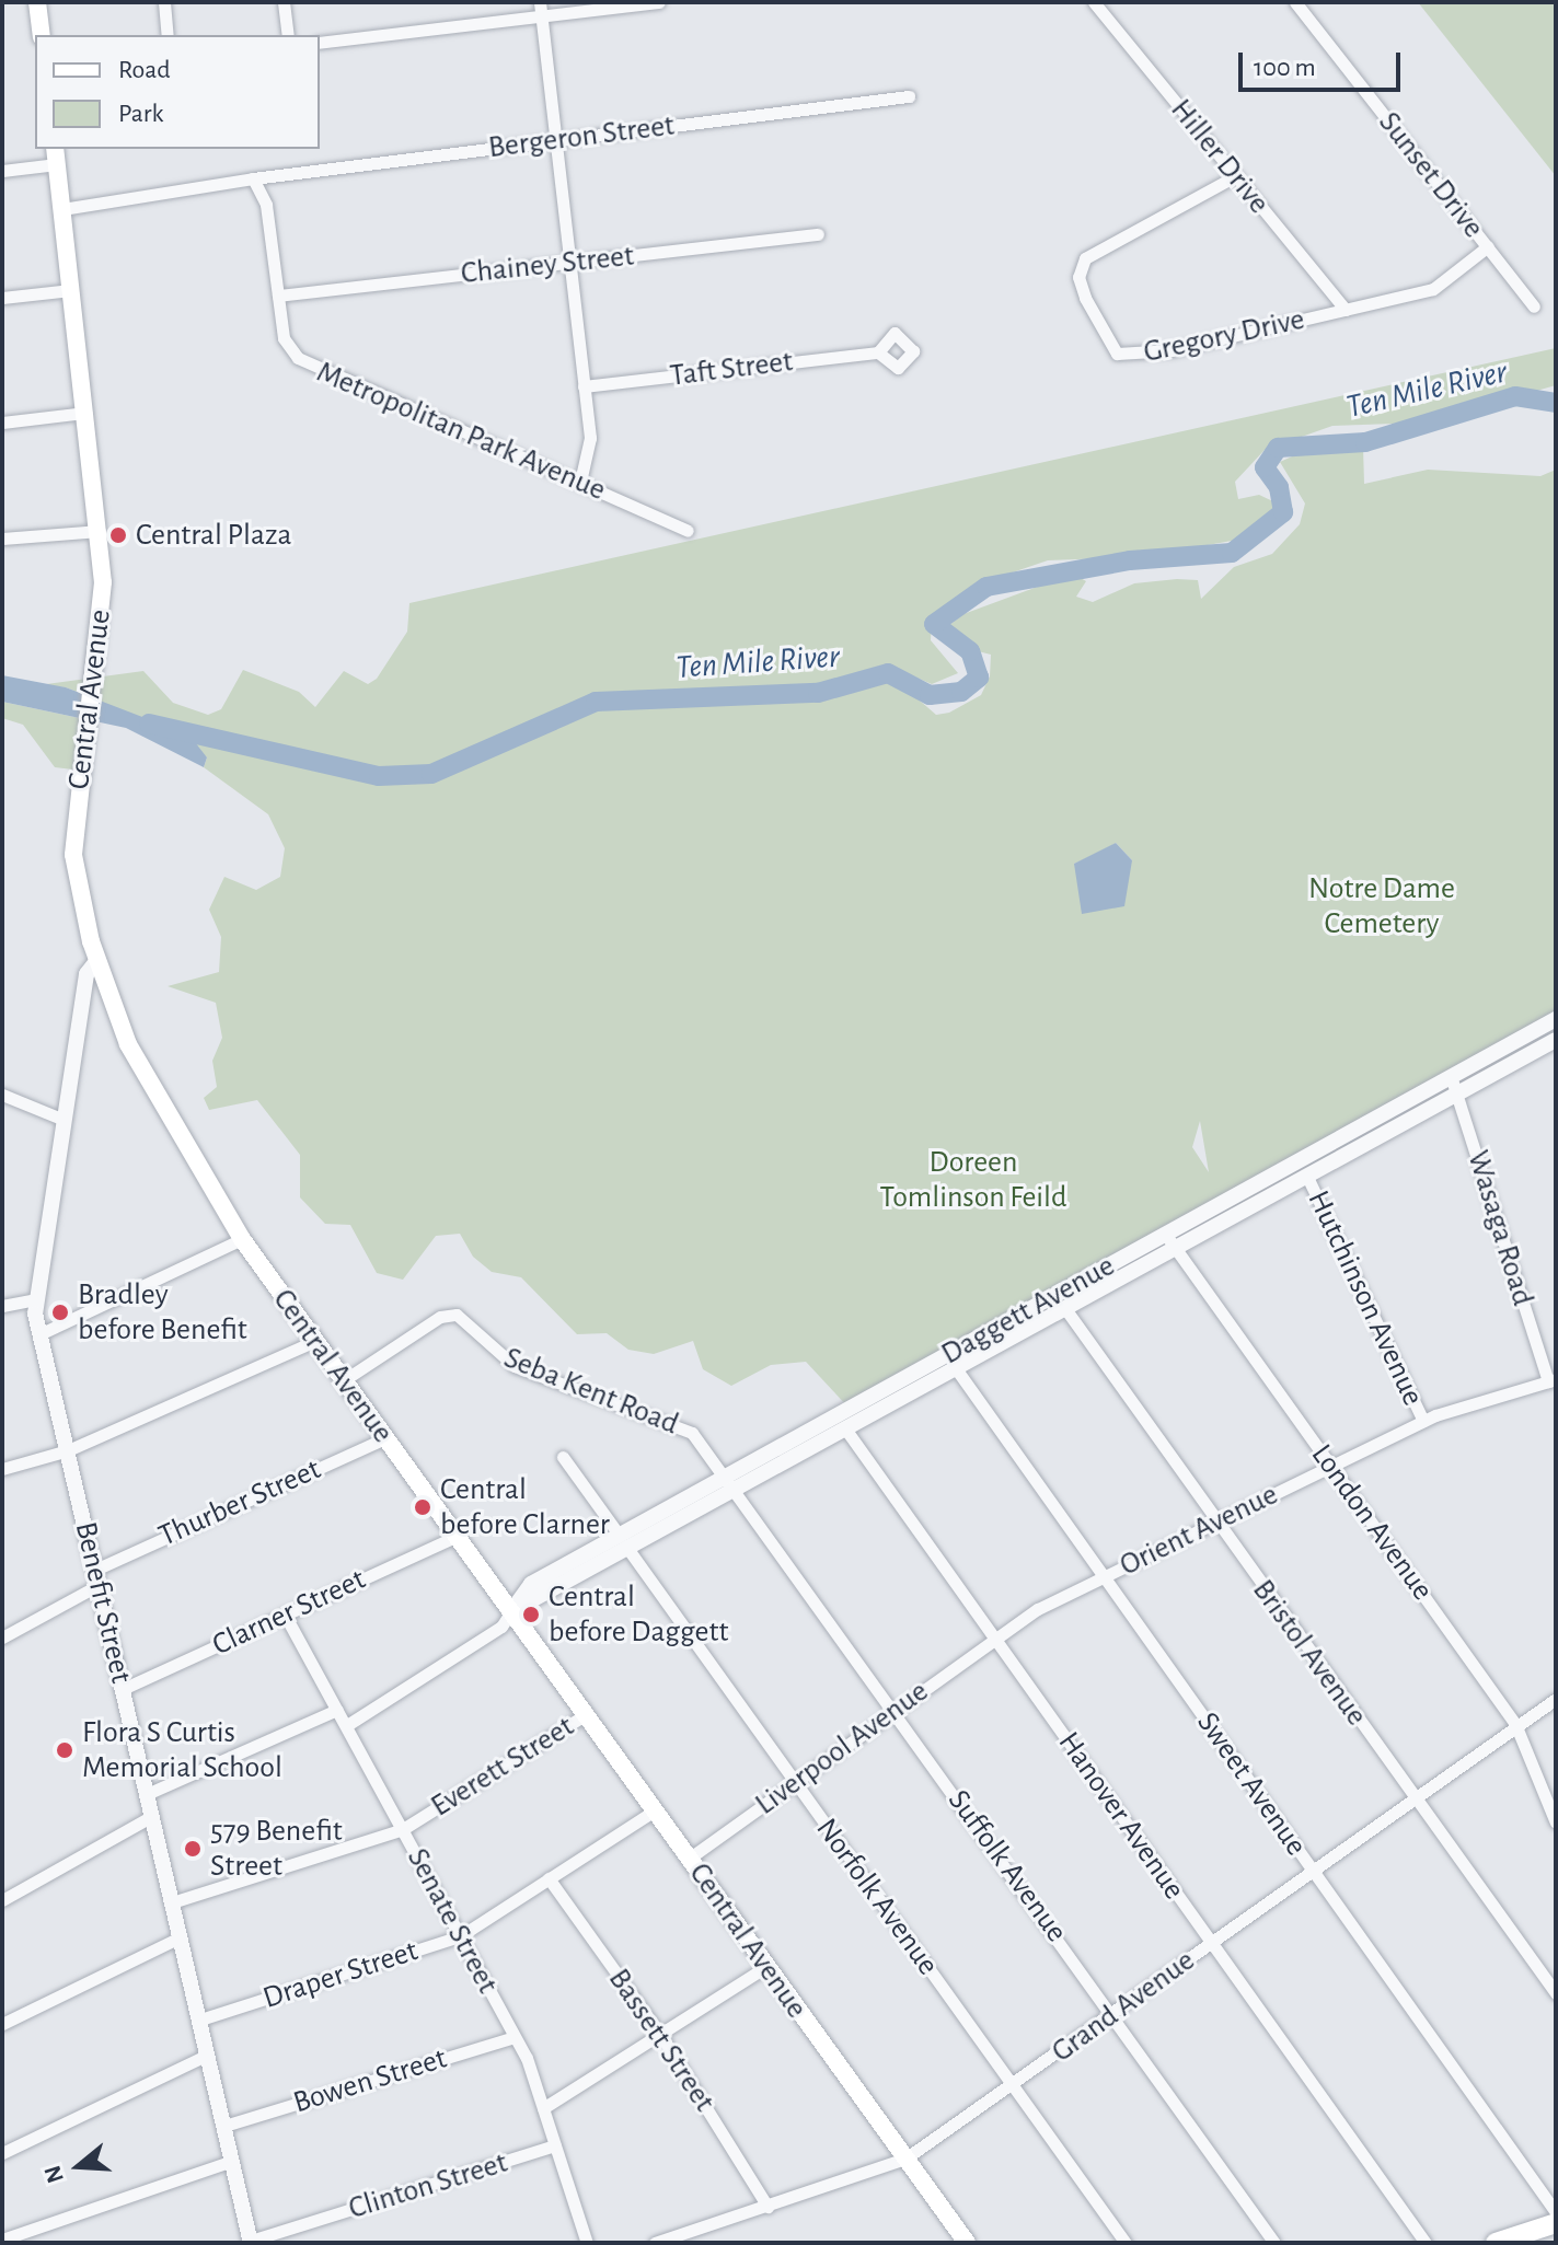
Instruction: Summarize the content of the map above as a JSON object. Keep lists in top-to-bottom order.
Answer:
{
  "streets": {
    "main road": ["Central Avenue"],
    "street": [
      "Bergeron Street",
      "Hiller Drive",
      "Sunset Drive",
      "Chainey Street",
      "Gregory Drive",
      "Taft Street",
      "Metropolitan Park Avenue",
      "Wasaga Road",
      "Hutchinson Avenue",
      "Daggett Avenue",
      "Seba Kent Road",
      "Thurber Street",
      "London Avenue",
      "Orient Avenue",
      "Benefit Street",
      "Clarner Street",
      "Bristol Avenue",
      "Liverpool Avenue",
      "Everett Street",
      "Sweet Avenue",
      "Hanover Avenue",
      "Suffolk Avenue",
      "Norfolk Avenue",
      "Senate Street",
      "Draper Street",
      "Grand Avenue",
      "Bassett Street",
      "Bowen Street",
      "Clinton Street"
    ]
  },
  "crossings": [
    ["Bergeron Street", "Metropolitan Park Avenue"],
    ["Hiller Drive", "Gregory Drive"],
    ["Sunset Drive", "Gregory Drive"],
    ["Chainey Street", "Metropolitan Park Avenue"],
    ["Central Avenue", "Daggett Avenue"],
    ["Central Avenue", "Seba Kent Road"],
    ["Central Avenue", "Thurber Street"],
    ["Central Avenue", "Benefit Street"],
    ["Central Avenue", "Clarner Street"],
    ["Central Avenue", "Liverpool Avenue"],
    ["Central Avenue", "Everett Street"],
    ["Central Avenue", "Draper Street"],
    ["Central Avenue", "Grand Avenue"],
    ["Wasaga Road", "Daggett Avenue"],
    ["Wasaga Road", "Orient Avenue"],
    ["Hutchinson Avenue", "Daggett Avenue"],
    ["Hutchinson Avenue", "Orient Avenue"],
    ["Daggett Avenue", "Seba Kent Road"],
    ["Daggett Avenue", "London Avenue"],
    ["Daggett Avenue", "Bristol Avenue"],
    ["Daggett Avenue", "Sweet Avenue"],
    ["Daggett Avenue", "Hanover Avenue"],
    ["Daggett Avenue", "Suffolk Avenue"],
    ["Daggett Avenue", "Norfolk Avenue"],
    ["Daggett Avenue", "Senate Street"],
    ["Seba Kent Road", "Suffolk Avenue"],
    ["Thurber Street", "Benefit Street"],
    ["London Avenue", "Orient Avenue"],
    ["London Avenue", "Grand Avenue"],
    ["Orient Avenue", "Bristol Avenue"],
    ["Orient Avenue", "Liverpool Avenue"],
    ["Orient Avenue", "Sweet Avenue"],
    ["Orient Avenue", "Hanover Avenue"],
    ["Benefit Street", "Clarner Street"],
    ["Benefit Street", "Everett Street"],
    ["Benefit Street", "Draper Street"],
    ["Benefit Street", "Bowen Street"],
    ["Benefit Street", "Clinton Street"],
    ["Clarner Street", "Senate Street"],
    ["Bristol Avenue", "Grand Avenue"],
    ["Liverpool Avenue", "Hanover Avenue"],
    ["Liverpool Avenue", "Suffolk Avenue"],
    ["Liverpool Avenue", "Norfolk Avenue"],
    ["Everett Street", "Senate Street"],
    ["Sweet Avenue", "Grand Avenue"],
    ["Hanover Avenue", "Grand Avenue"],
    ["Suffolk Avenue", "Grand Avenue"],
    ["Norfolk Avenue", "Grand Avenue"],
    ["Senate Street", "Draper Street"],
    ["Senate Street", "Bowen Street"],
    ["Senate Street", "Clinton Street"],
    ["Draper Street", "Bassett Street"],
    ["Grand Avenue", "Bassett Street"]
  ],
  "water": ["Ten Mile River"],
  "parks": ["Notre Dame Cemetery", "Doreen Tomlinson Feild"],
  "places": [
    "Central Plaza",
    "Bradley before Benefit",
    "Central before Clarner",
    "Central before Daggett",
    "Flora S Curtis Memorial School",
    "579 Benefit Street"
  ],
  "legend": ["Road", "Park"],
  "scale_bar": "100 m",
  "north": "left"
}
